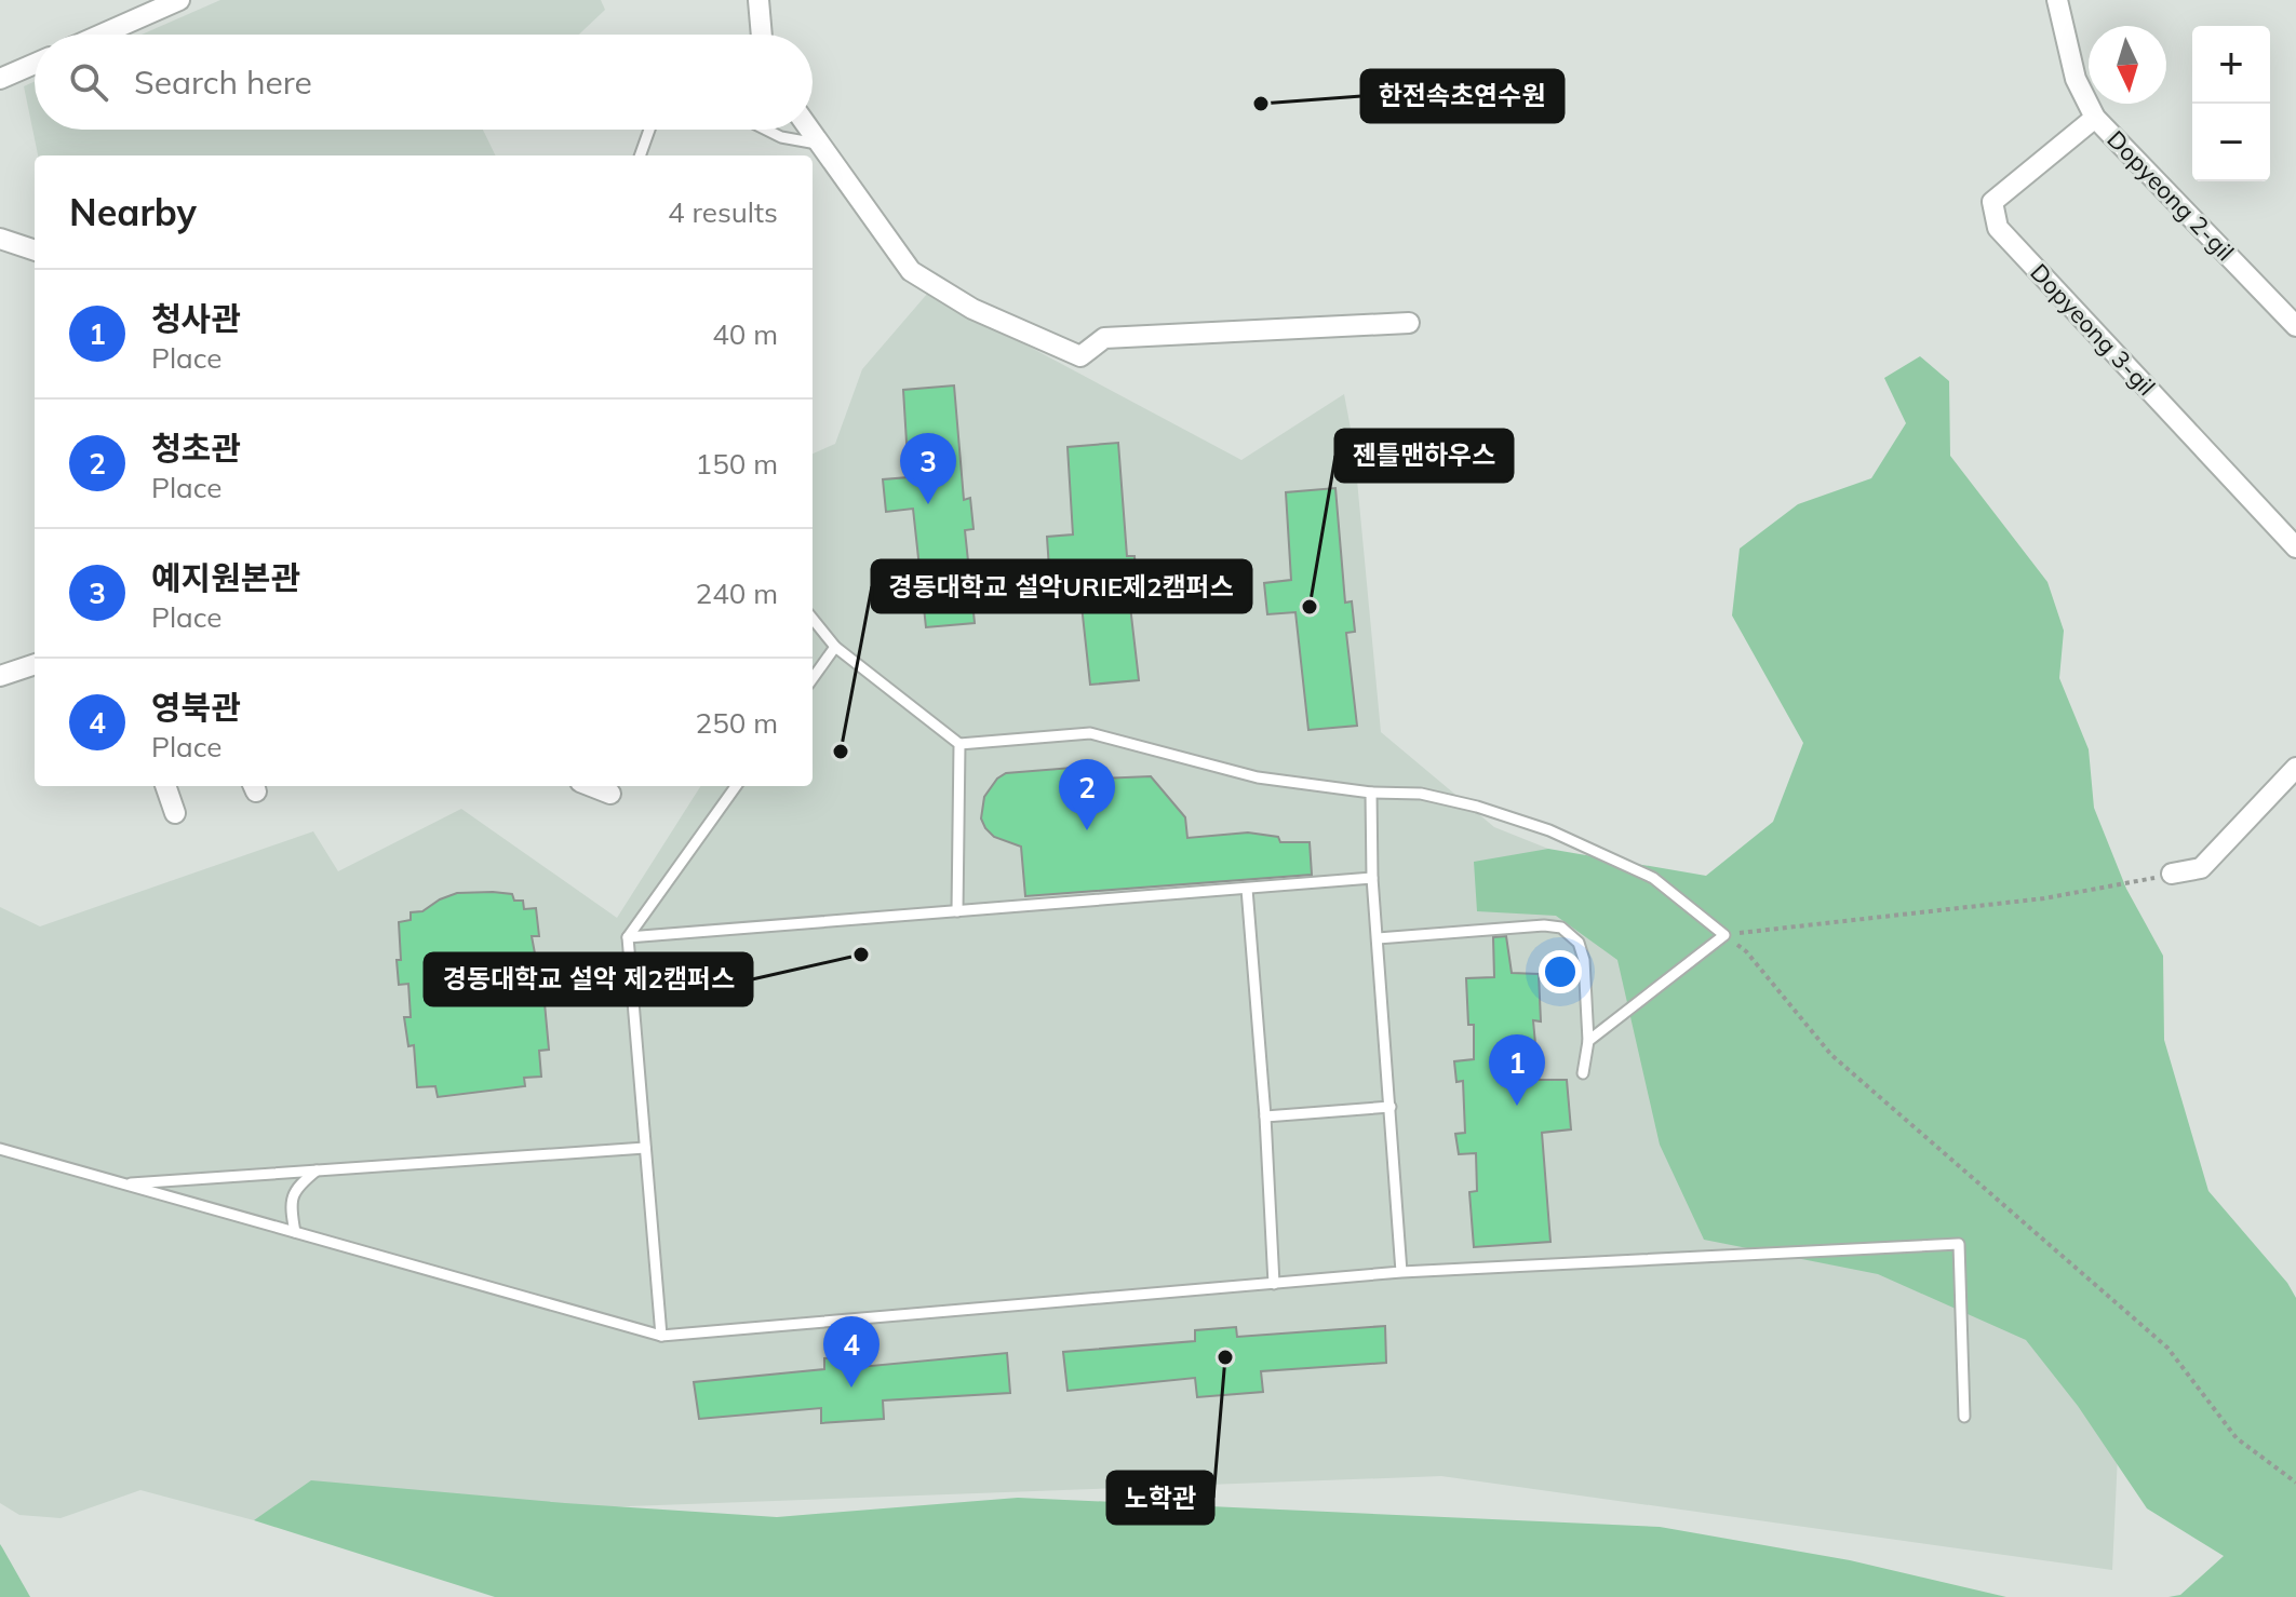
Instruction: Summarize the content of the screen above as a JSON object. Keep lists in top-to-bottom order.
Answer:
{
  "streets": {
    "street": ["Dopyeong 2-gil", "Dopyeong 3-gil"]
  },
  "crossings": [
    ["Dopyeong 2-gil", "Dopyeong 3-gil"]
  ],
  "places": [
    "한전속초연수원",
    "젠틀맨하우스",
    "경동대학교 설악URIE제2캠퍼스",
    "경동대학교 설악 제2캠퍼스",
    "노학관"
  ],
  "north": "bottom",
  "page": {
    "map_buttons": ["+", "−"],
    "search": "Search here",
    "heading": ["Nearby", "4 results"],
    "list": [
      {
        "mark": "1",
        "name": "청사관",
        "note": "Place",
        "value": "40 m"
      },
      {
        "mark": "2",
        "name": "청초관",
        "note": "Place",
        "value": "150 m"
      },
      {
        "mark": "3",
        "name": "예지원본관",
        "note": "Place",
        "value": "240 m"
      },
      {
        "mark": "4",
        "name": "영북관",
        "note": "Place",
        "value": "250 m"
      }
    ],
    "pins": [
      "3",
      "2",
      "1",
      "4"
    ]
  }
}
